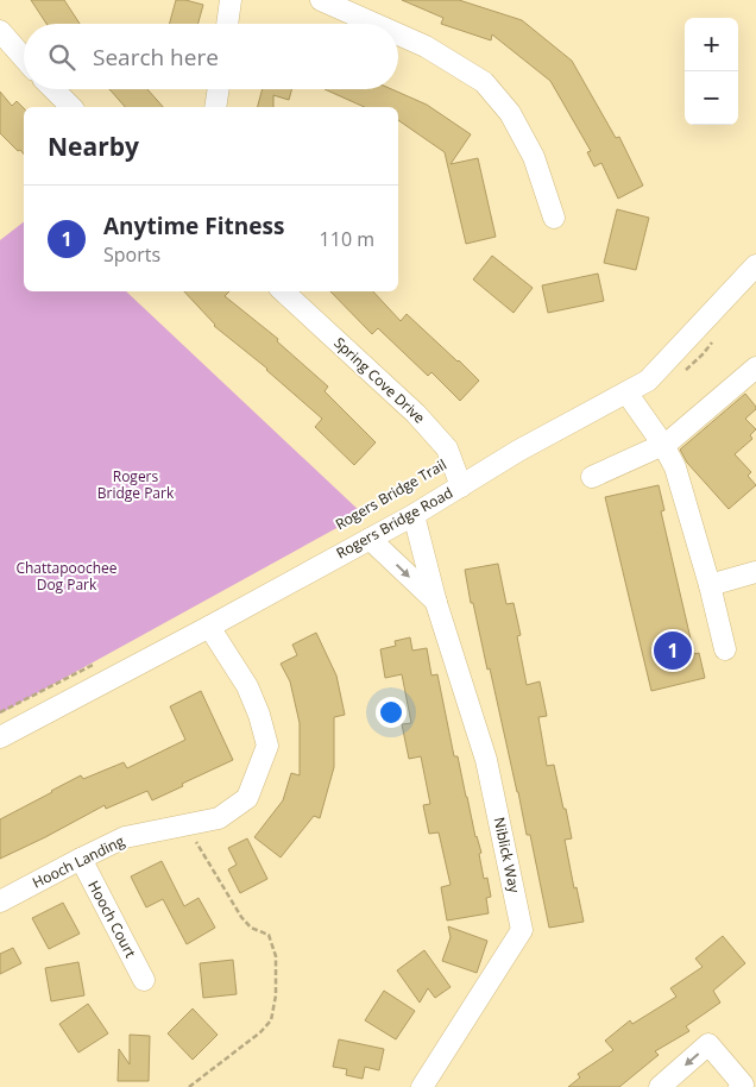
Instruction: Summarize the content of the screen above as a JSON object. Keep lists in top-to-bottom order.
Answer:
{
  "streets": {
    "street": [
      "Spring Cove Drive",
      "Rogers Bridge Road",
      "Niblick Way",
      "Hooch Landing",
      "Hooch Court"
    ]
  },
  "crossings": [
    ["Spring Cove Drive", "Rogers Bridge Road"],
    ["Rogers Bridge Road", "Niblick Way"],
    ["Rogers Bridge Road", "Hooch Landing"],
    ["Hooch Landing", "Hooch Court"]
  ],
  "parks": ["Rogers Bridge Park", "Chattapoochee Dog Park"],
  "page": {
    "map_buttons": ["+", "−"],
    "search": "Search here",
    "heading": "Nearby",
    "list": [
      {
        "mark": "1",
        "name": "Anytime Fitness",
        "note": "Sports",
        "value": "110 m"
      }
    ],
    "pins": "1"
  }
}
